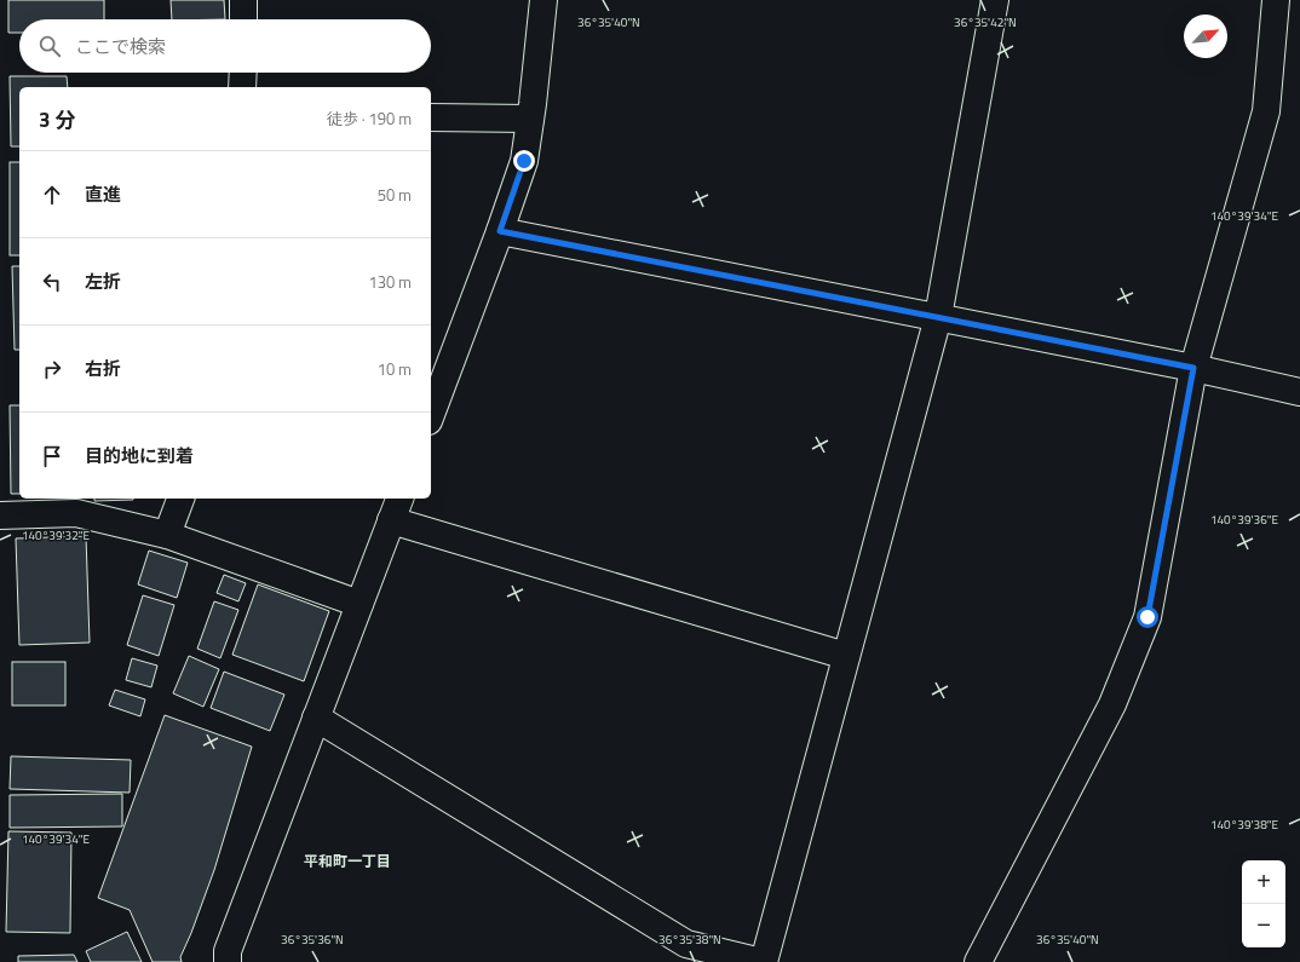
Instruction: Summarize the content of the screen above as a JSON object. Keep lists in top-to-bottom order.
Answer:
{
  "districts": ["平和町一丁目"],
  "north": "top right",
  "page": {
    "search": "ここで検索",
    "heading": ["3 分", "徒歩 · 190 m"],
    "list": [
      ["直進", "50 m"],
      ["左折", "130 m"],
      ["右折", "10 m"],
      "目的地に到着"
    ],
    "map_buttons": ["+", "−"]
  },
  "coordinates": [
    "36°35'40\"N",
    "36°35'42\"N",
    "140°39'34\"E",
    "140°39'36\"E",
    "140°39'32\"E",
    "140°39'38\"E",
    "36°35'36\"N",
    "36°35'38\"N"
  ]
}
